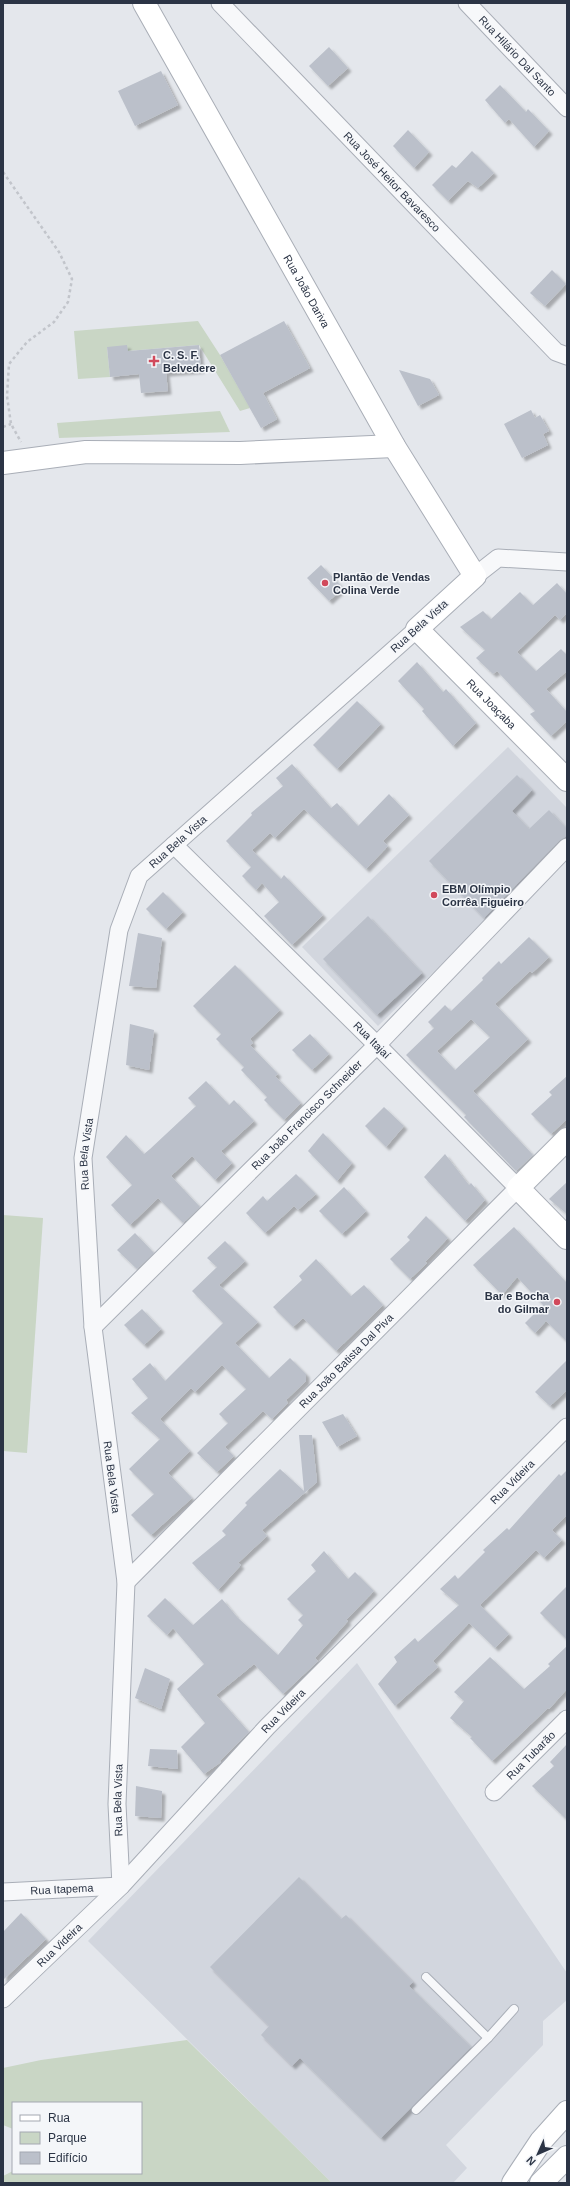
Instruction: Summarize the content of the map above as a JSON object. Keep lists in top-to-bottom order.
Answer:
{
  "streets": {
    "street": [
      "Rua Hilário Dal Santo",
      "Rua José Heitor Bavaresco",
      "Rua João Dariva",
      "Rua Bela Vista",
      "Rua Joaçaba",
      "Rua Itajaí",
      "Rua João Francisco Schneider",
      "Rua João Batista Dal Piva",
      "Rua Videira",
      "Rua Tubarão",
      "Rua Itapema"
    ]
  },
  "crossings": [
    ["Rua João Dariva", "Rua Bela Vista"],
    ["Rua Bela Vista", "Rua Joaçaba"],
    ["Rua Bela Vista", "Rua Itajaí"],
    ["Rua Bela Vista", "Rua João Francisco Schneider"],
    ["Rua Bela Vista", "Rua João Batista Dal Piva"],
    ["Rua Bela Vista", "Rua Videira"],
    ["Rua Bela Vista", "Rua Itapema"],
    ["Rua Itajaí", "Rua João Francisco Schneider"],
    ["Rua Itajaí", "Rua João Batista Dal Piva"],
    ["Rua Videira", "Rua Itapema"]
  ],
  "places": {
    "health": ["C. S. F. Belvedere"],
    "other": ["Plantão de Vendas Colina Verde", "EBM Olímpio Corrêa Figueiro", "Bar e Bocha do Gilmar"]
  },
  "legend": ["Rua", "Parque", "Edifício"],
  "north": "bottom left"
}
